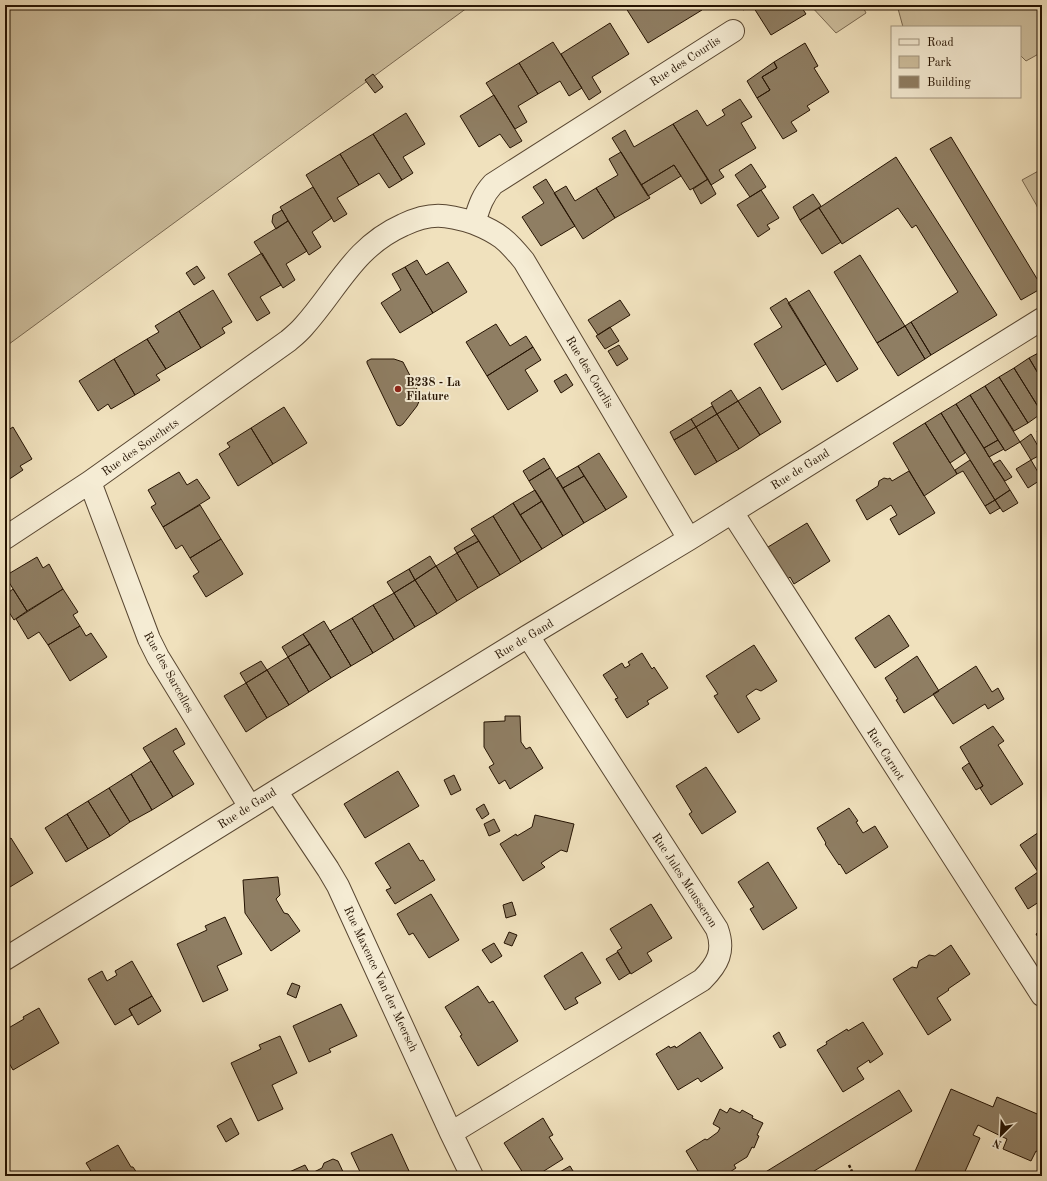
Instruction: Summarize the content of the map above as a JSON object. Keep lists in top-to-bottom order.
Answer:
{
  "streets": {
    "street": [
      "Rue des Courlis",
      "Rue des Souchets",
      "Rue de Gand",
      "Rue des Sarcelles",
      "Rue Carnot",
      "Rue Jules Mousseron",
      "Rue Maxence Van der Meersch"
    ]
  },
  "crossings": [
    ["Rue des Courlis", "Rue des Souchets"],
    ["Rue des Courlis", "Rue de Gand"],
    ["Rue des Souchets", "Rue des Sarcelles"],
    ["Rue de Gand", "Rue des Sarcelles"],
    ["Rue de Gand", "Rue Carnot"],
    ["Rue de Gand", "Rue Jules Mousseron"],
    ["Rue de Gand", "Rue Maxence Van der Meersch"],
    ["Rue Jules Mousseron", "Rue Maxence Van der Meersch"]
  ],
  "places": ["B238 - La Filature"],
  "legend": ["Road", "Park", "Building"],
  "north": "bottom left"
}
